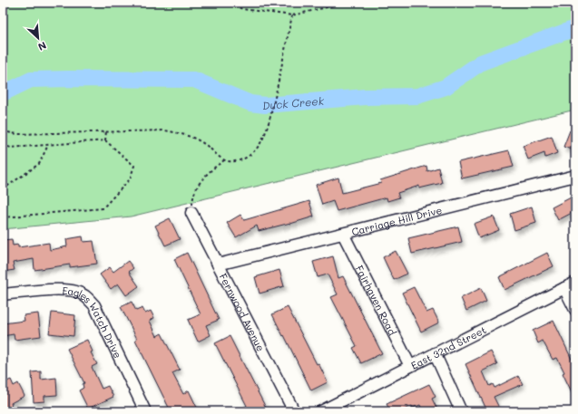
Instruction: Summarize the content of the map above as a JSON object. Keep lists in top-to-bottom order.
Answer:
{
  "streets": {
    "street": [
      "Carriage Hill Drive",
      "Fairhaven Road",
      "Fernwood Avenue",
      "Eagles Watch Drive",
      "East 32nd Street"
    ]
  },
  "crossings": [
    ["Carriage Hill Drive", "Fairhaven Road"],
    ["Carriage Hill Drive", "Fernwood Avenue"],
    ["Fairhaven Road", "East 32nd Street"]
  ],
  "water": ["Duck Creek"],
  "north": "bottom right"
}
